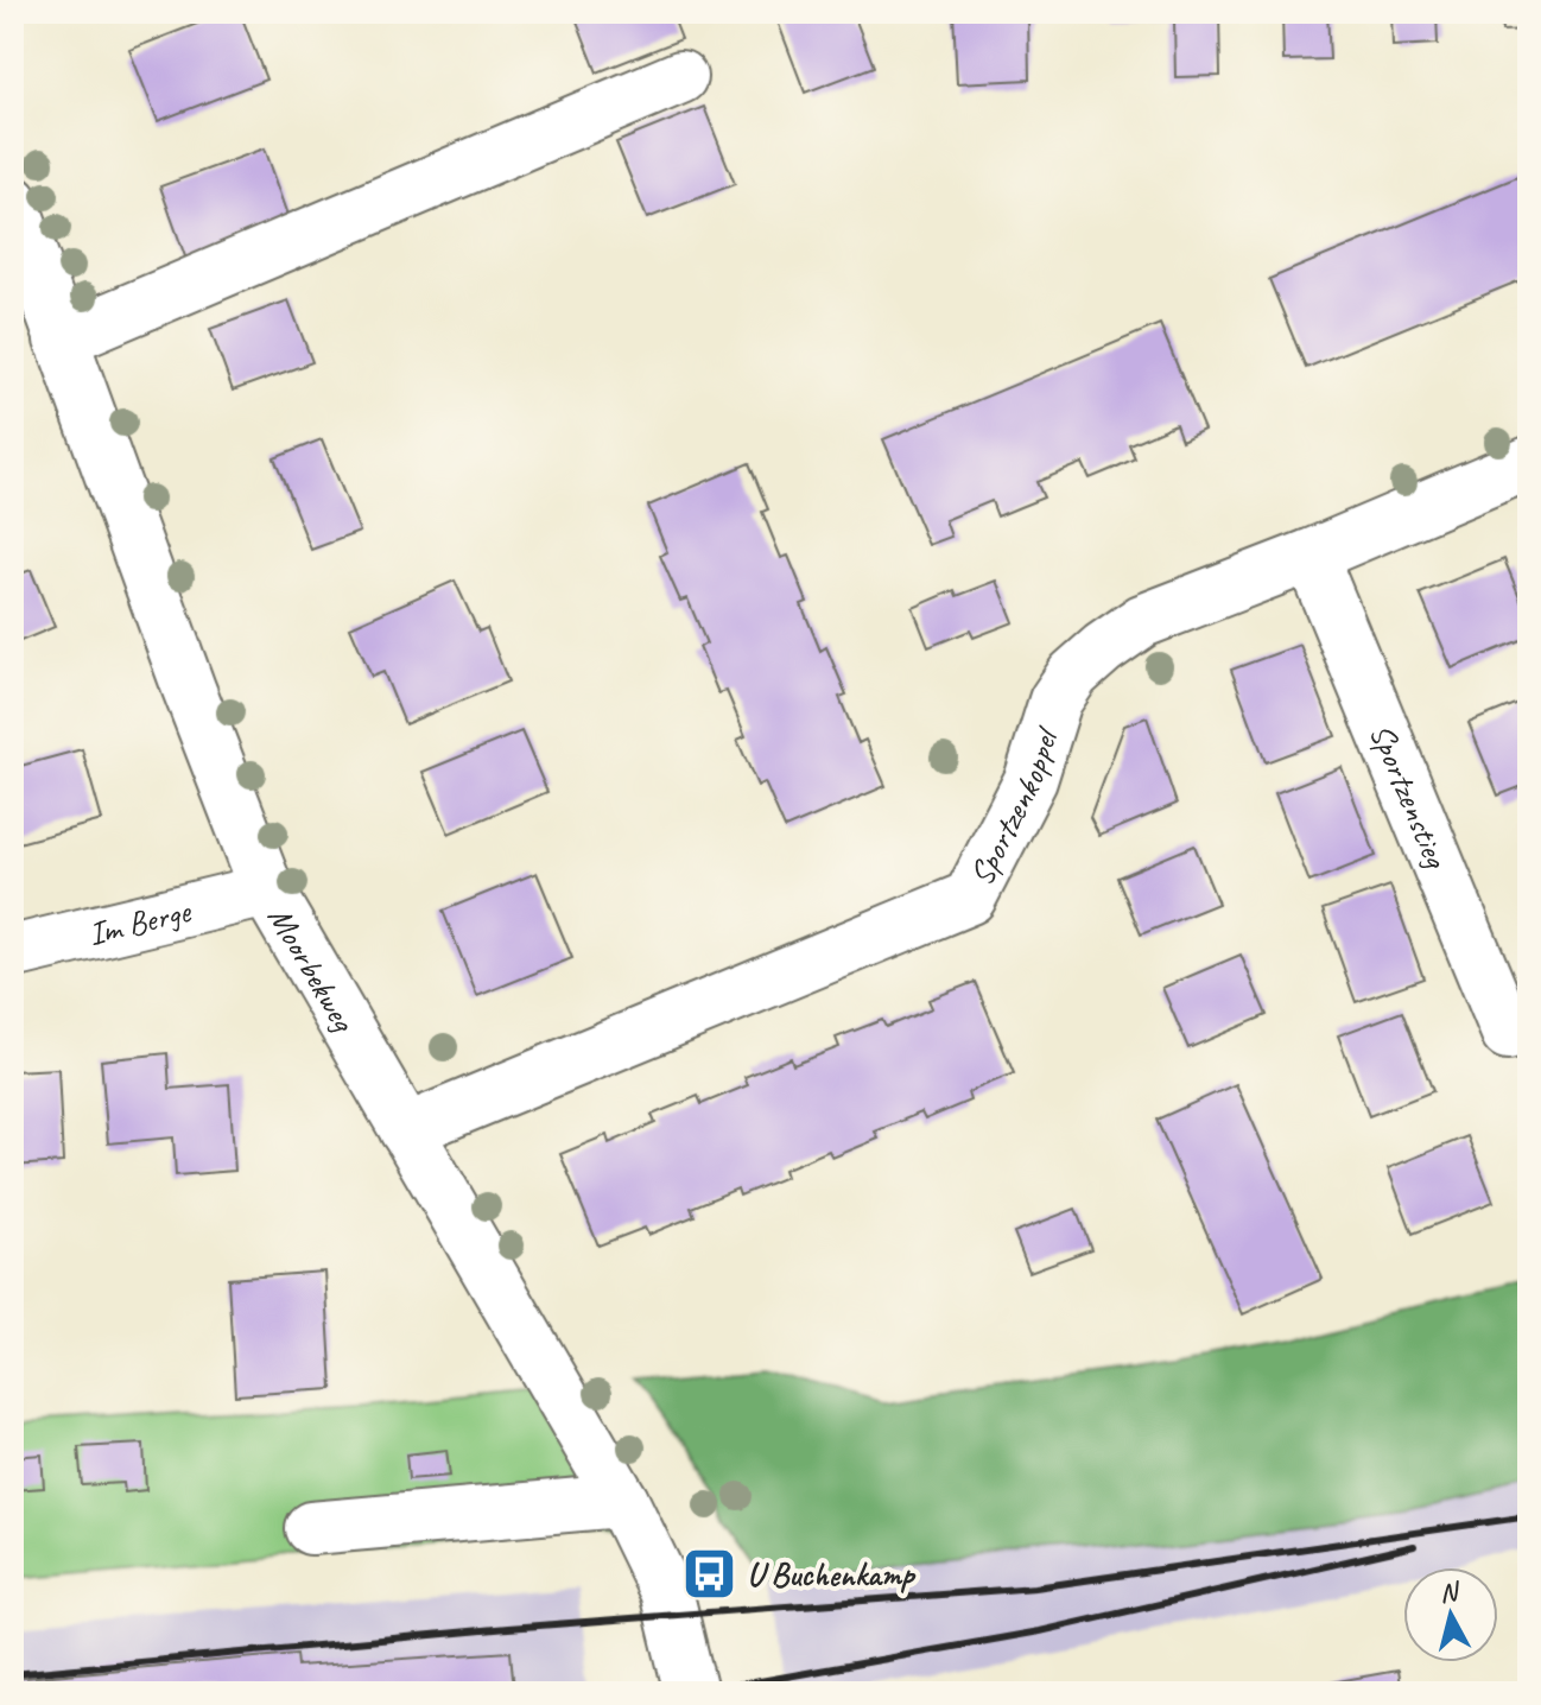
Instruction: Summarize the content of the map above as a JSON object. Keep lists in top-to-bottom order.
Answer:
{
  "streets": {
    "street": [
      "Sportzenstieg",
      "Sportzenkoppel",
      "Im Berge",
      "Moorbekweg"
    ]
  },
  "crossings": [
    ["Sportzenstieg", "Sportzenkoppel"],
    ["Sportzenkoppel", "Moorbekweg"],
    ["Im Berge", "Moorbekweg"]
  ],
  "places": {
    "bus stop": ["U Buchenkamp"]
  },
  "north": "top"
}
